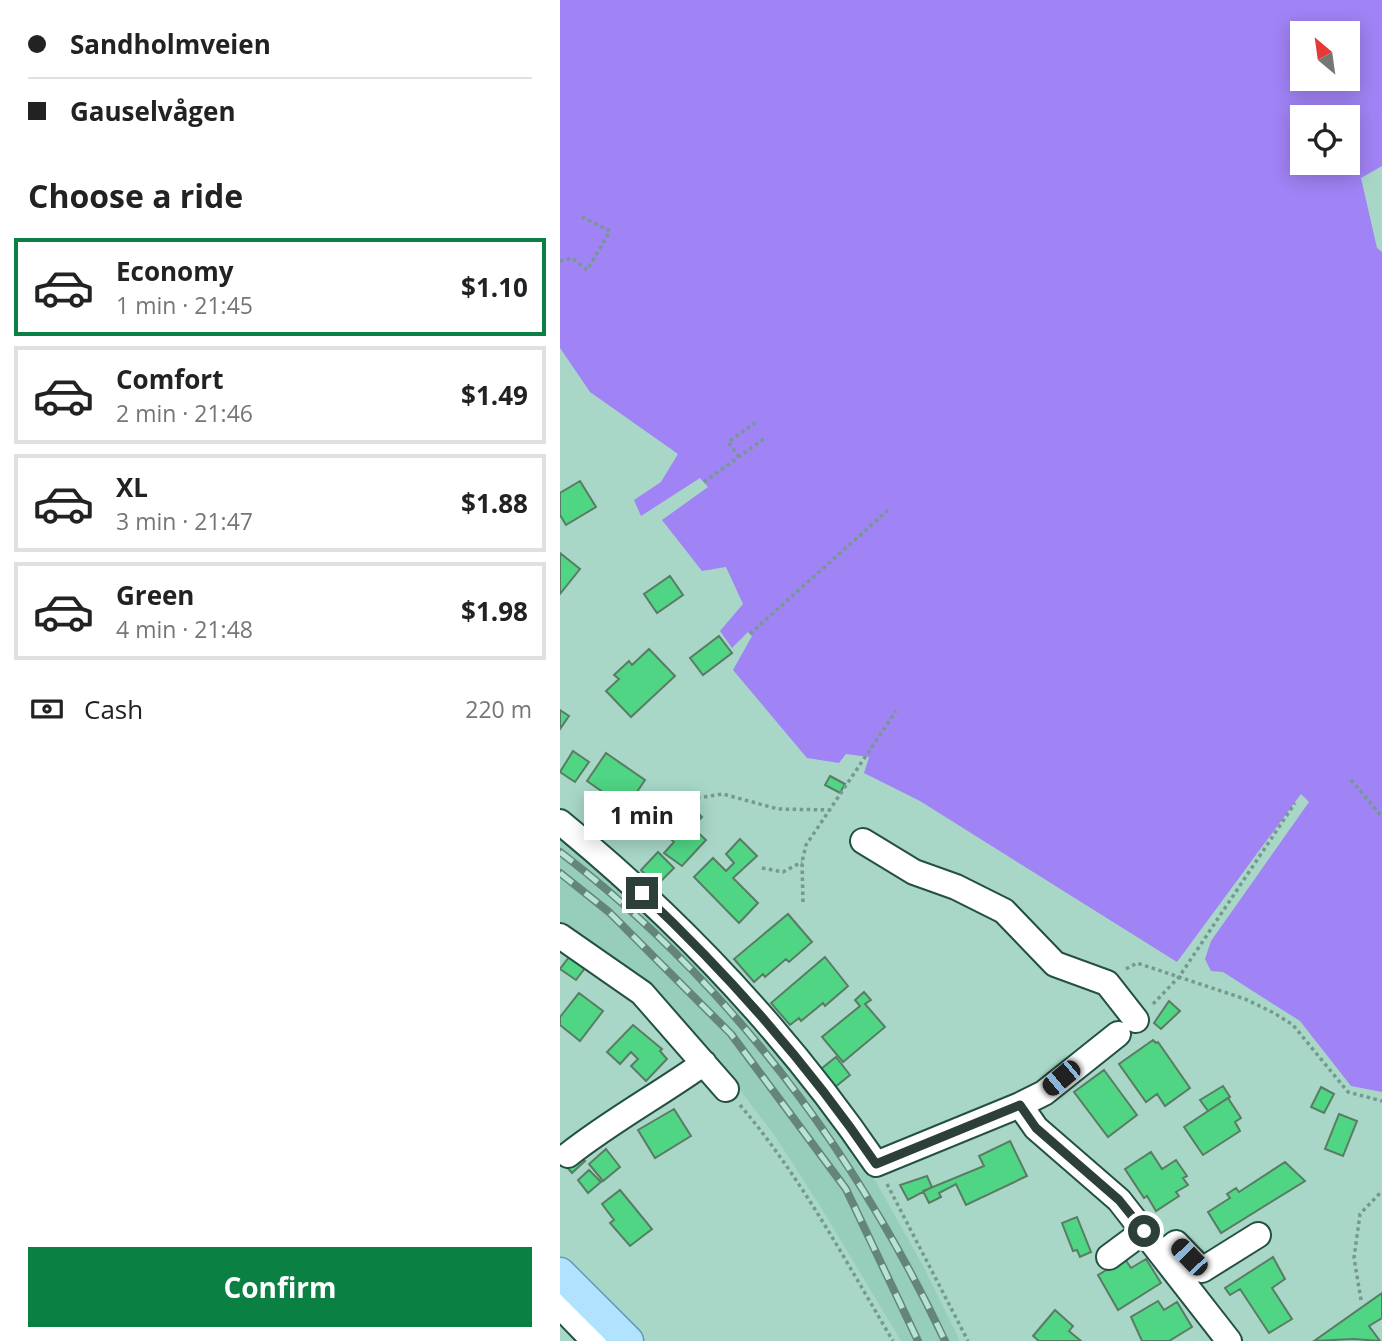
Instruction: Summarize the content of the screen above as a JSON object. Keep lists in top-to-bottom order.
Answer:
{
  "north": "top left",
  "page": {
    "banner": ["Sandholmveien", "Gauselvågen"],
    "heading": "Choose a ride",
    "list": [
      {
        "name": "Economy",
        "note": "1 min · 21:45",
        "value": "$1.10"
      },
      {
        "name": "Comfort",
        "note": "2 min · 21:46",
        "value": "$1.49"
      },
      {
        "name": "XL",
        "note": "3 min · 21:47",
        "value": "$1.88"
      },
      {
        "name": "Green",
        "note": "4 min · 21:48",
        "value": "$1.98"
      }
    ],
    "pay": ["Cash", "220 m"],
    "bubble": "1 min",
    "buttons": "Confirm"
  }
}
